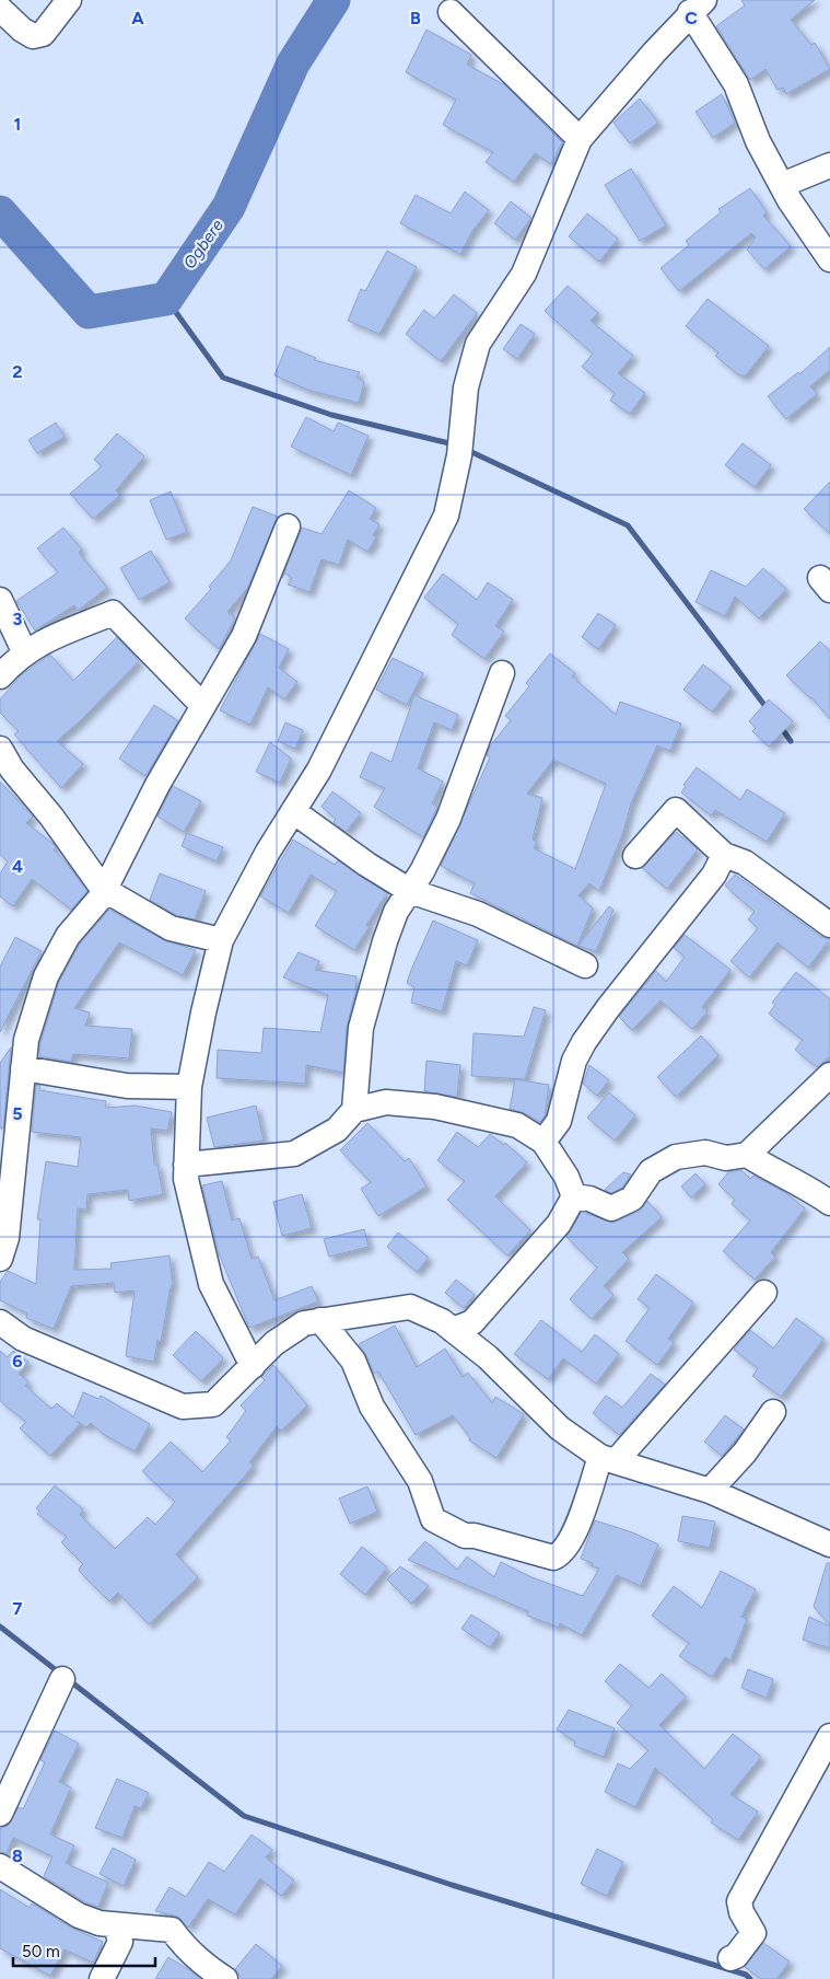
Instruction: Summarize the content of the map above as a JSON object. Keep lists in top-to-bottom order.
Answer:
{
  "water": ["Ogbere"],
  "scale_bar": "50 m",
  "grid": {
    "columns": ["A", "B", "C"],
    "rows": [
      "1",
      "2",
      "3",
      "4",
      "5",
      "6",
      "7",
      "8"
    ]
  }
}
